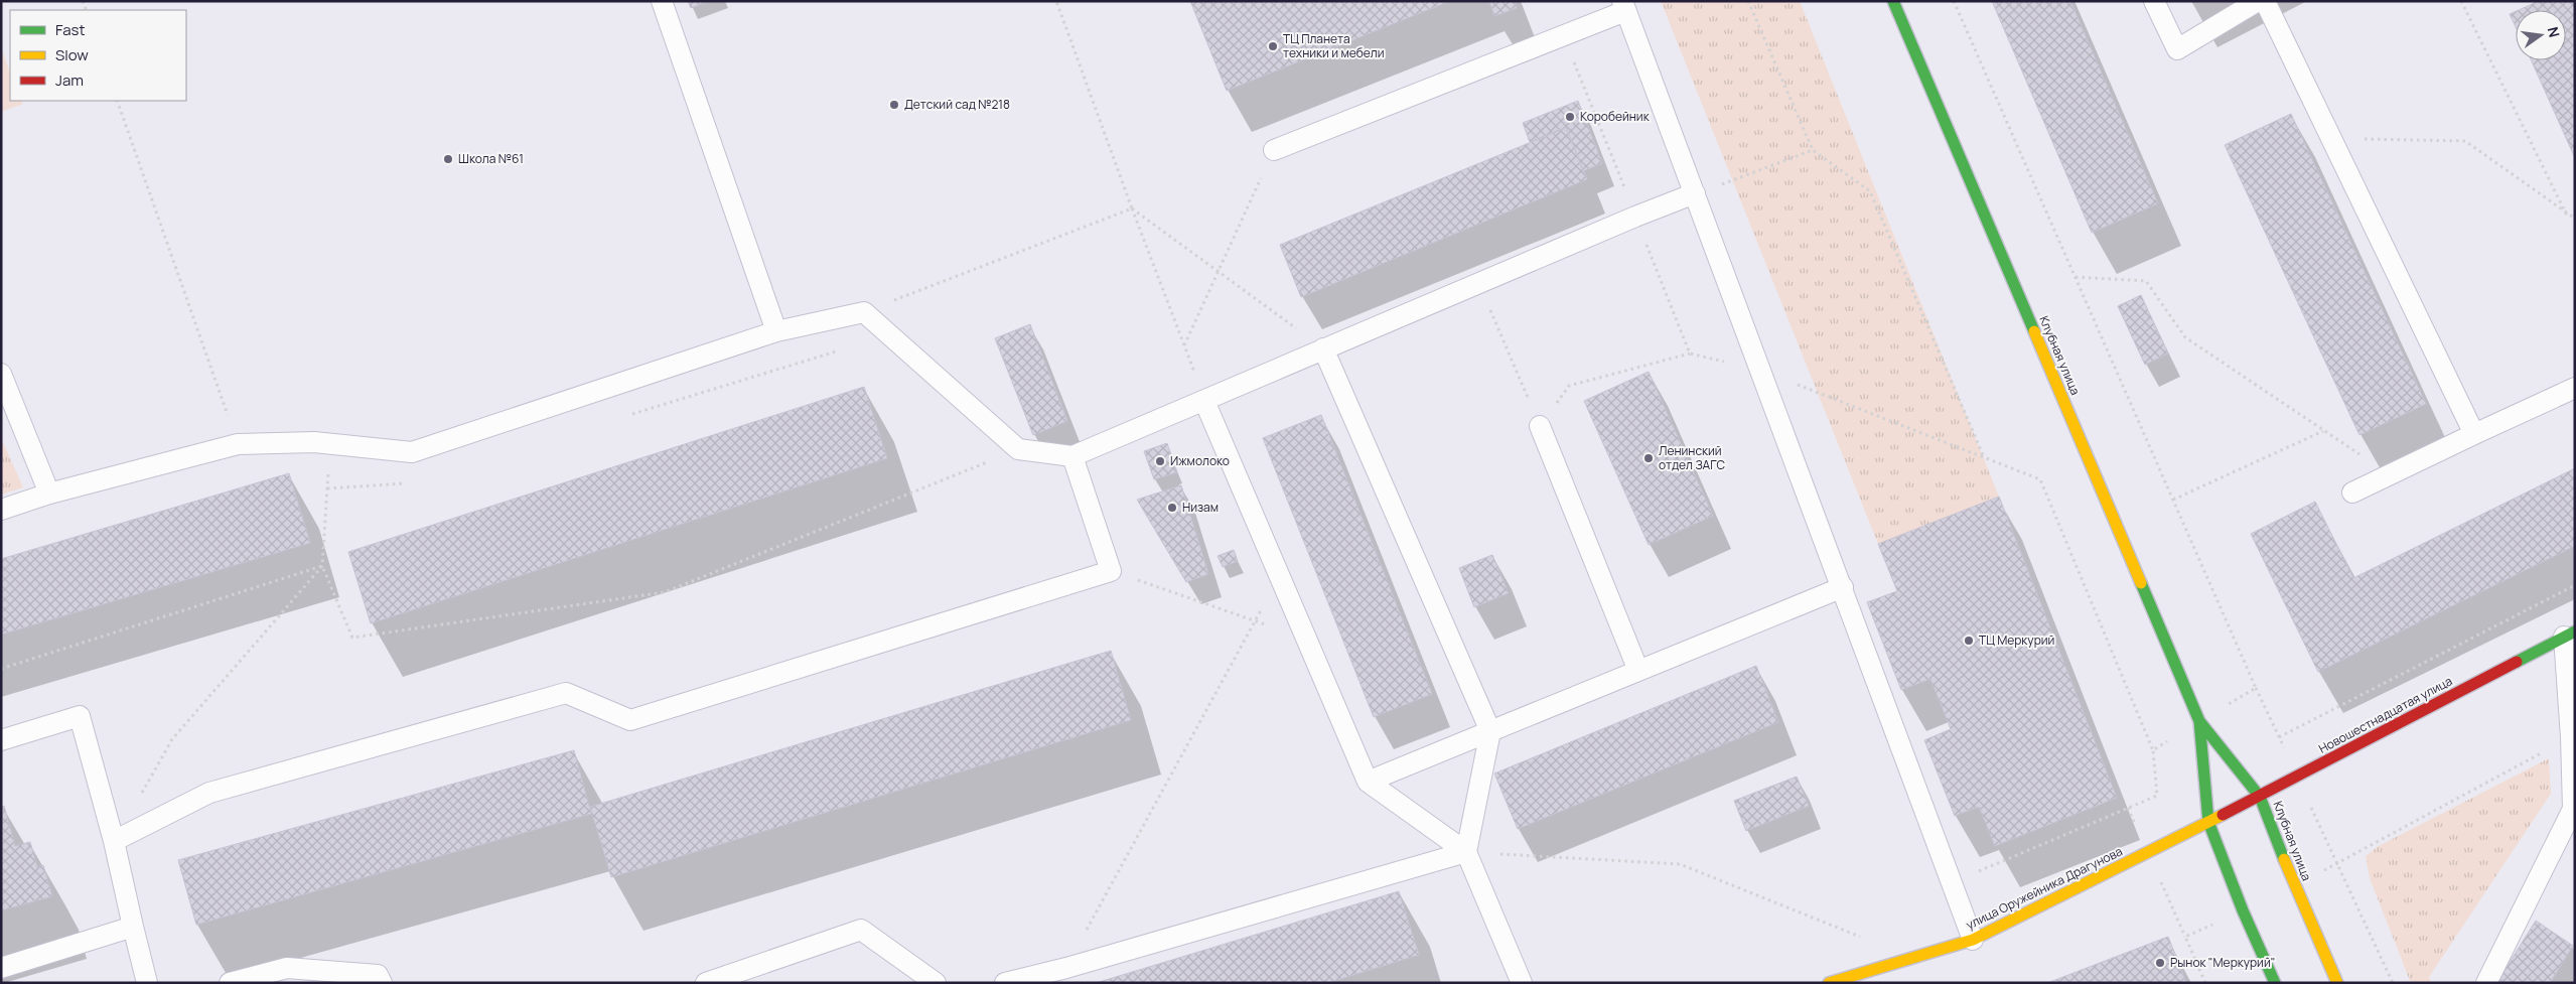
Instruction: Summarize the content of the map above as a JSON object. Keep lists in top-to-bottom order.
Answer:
{
  "streets": {
    "main road": ["Клубная улица", "Новошестнадцатая улица", "улица Оружейника Драгунова"]
  },
  "crossings": [
    ["Клубная улица", "Новошестнадцатая улица"],
    ["Клубная улица", "улица Оружейника Драгунова"],
    ["Новошестнадцатая улица", "улица Оружейника Драгунова"]
  ],
  "places": [
    "ТЦ Планета техники и мебели",
    "Детский сад №218",
    "Коробейник",
    "Школа №61",
    "Ленинский отдел ЗАГС",
    "Ижмолоко",
    "Низам",
    "ТЦ Меркурий",
    "Рынок \"Меркурий\""
  ],
  "legend": ["Fast", "Slow", "Jam"],
  "north": "right"
}
